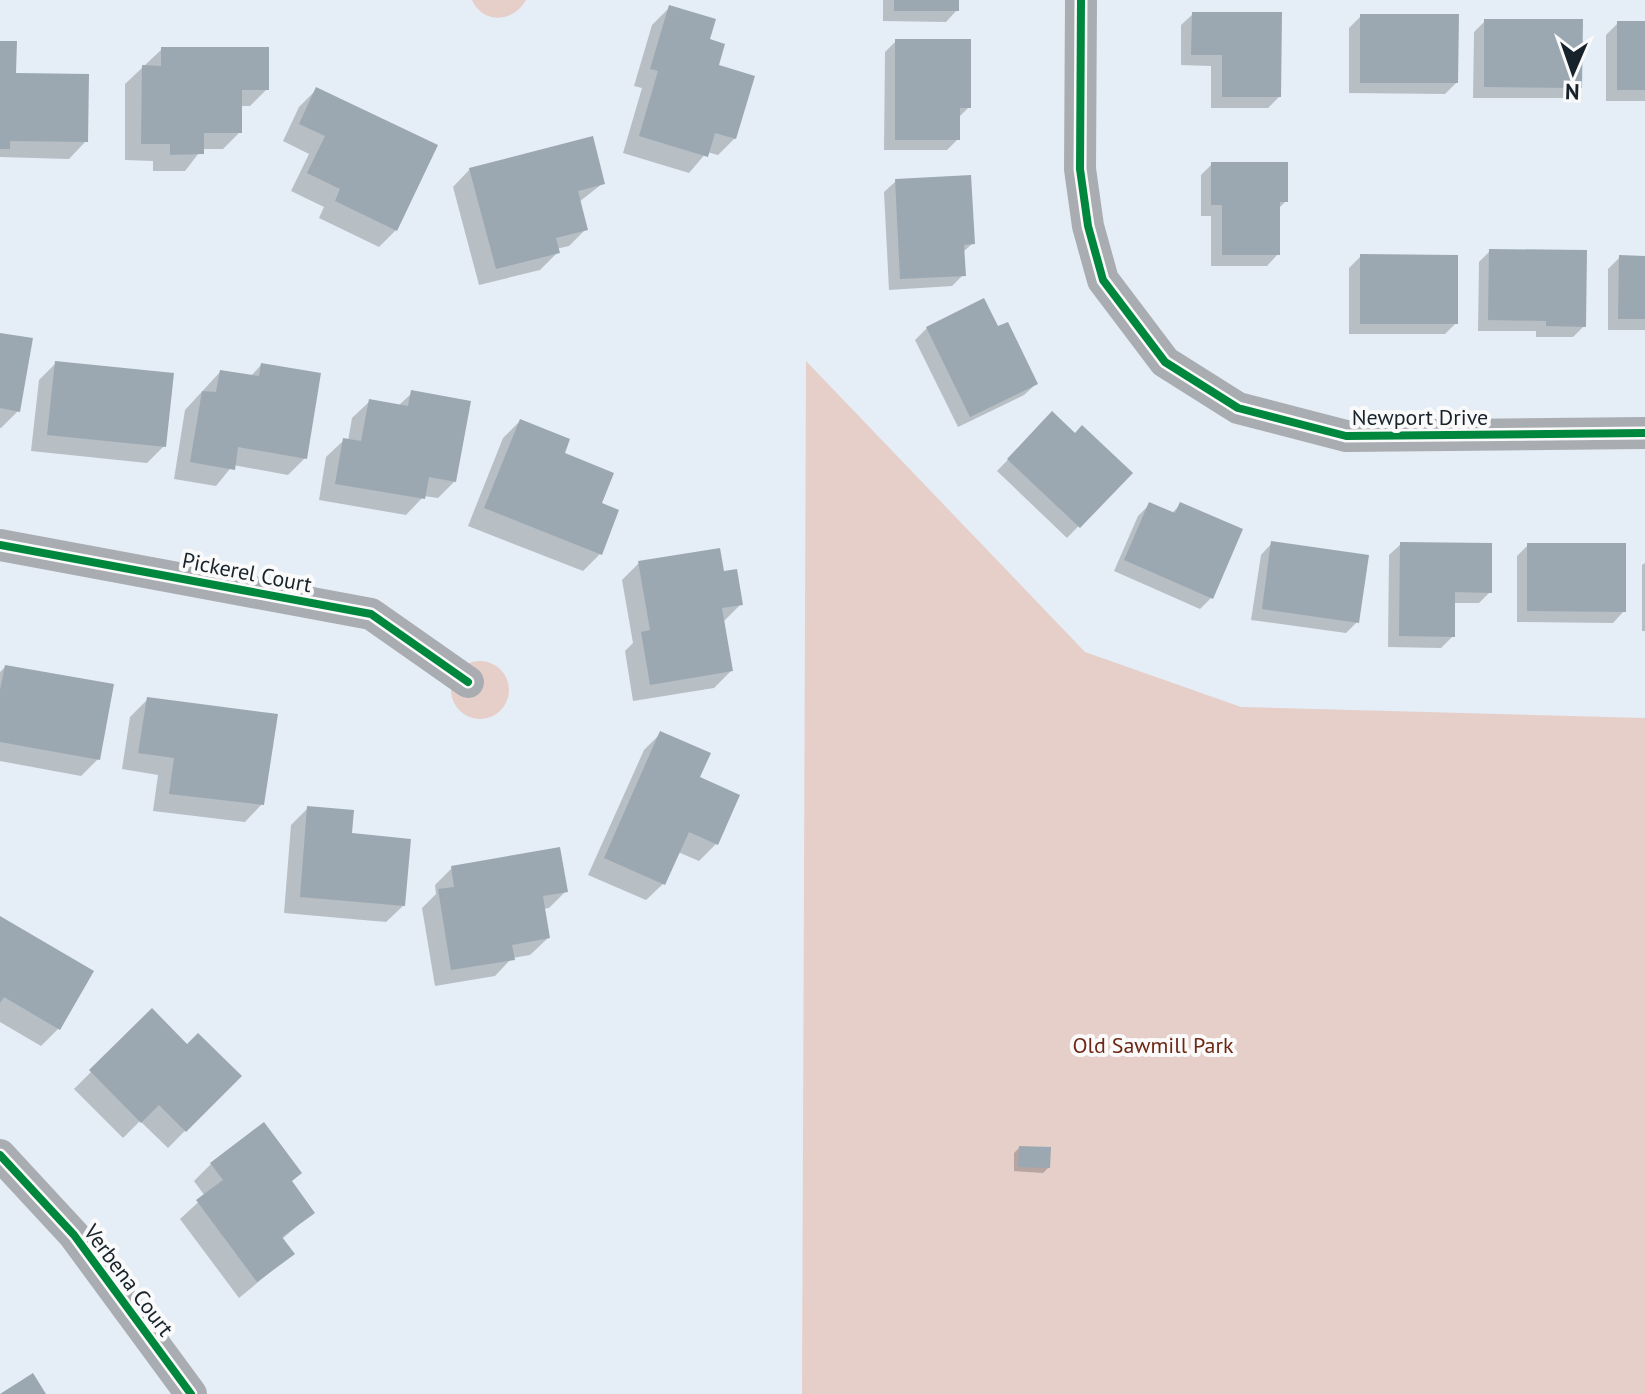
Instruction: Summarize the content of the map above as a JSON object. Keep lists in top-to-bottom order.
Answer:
{
  "streets": {
    "street": ["Newport Drive", "Pickerel Court", "Verbena Court"]
  },
  "parks": ["Old Sawmill Park"],
  "north": "bottom"
}
